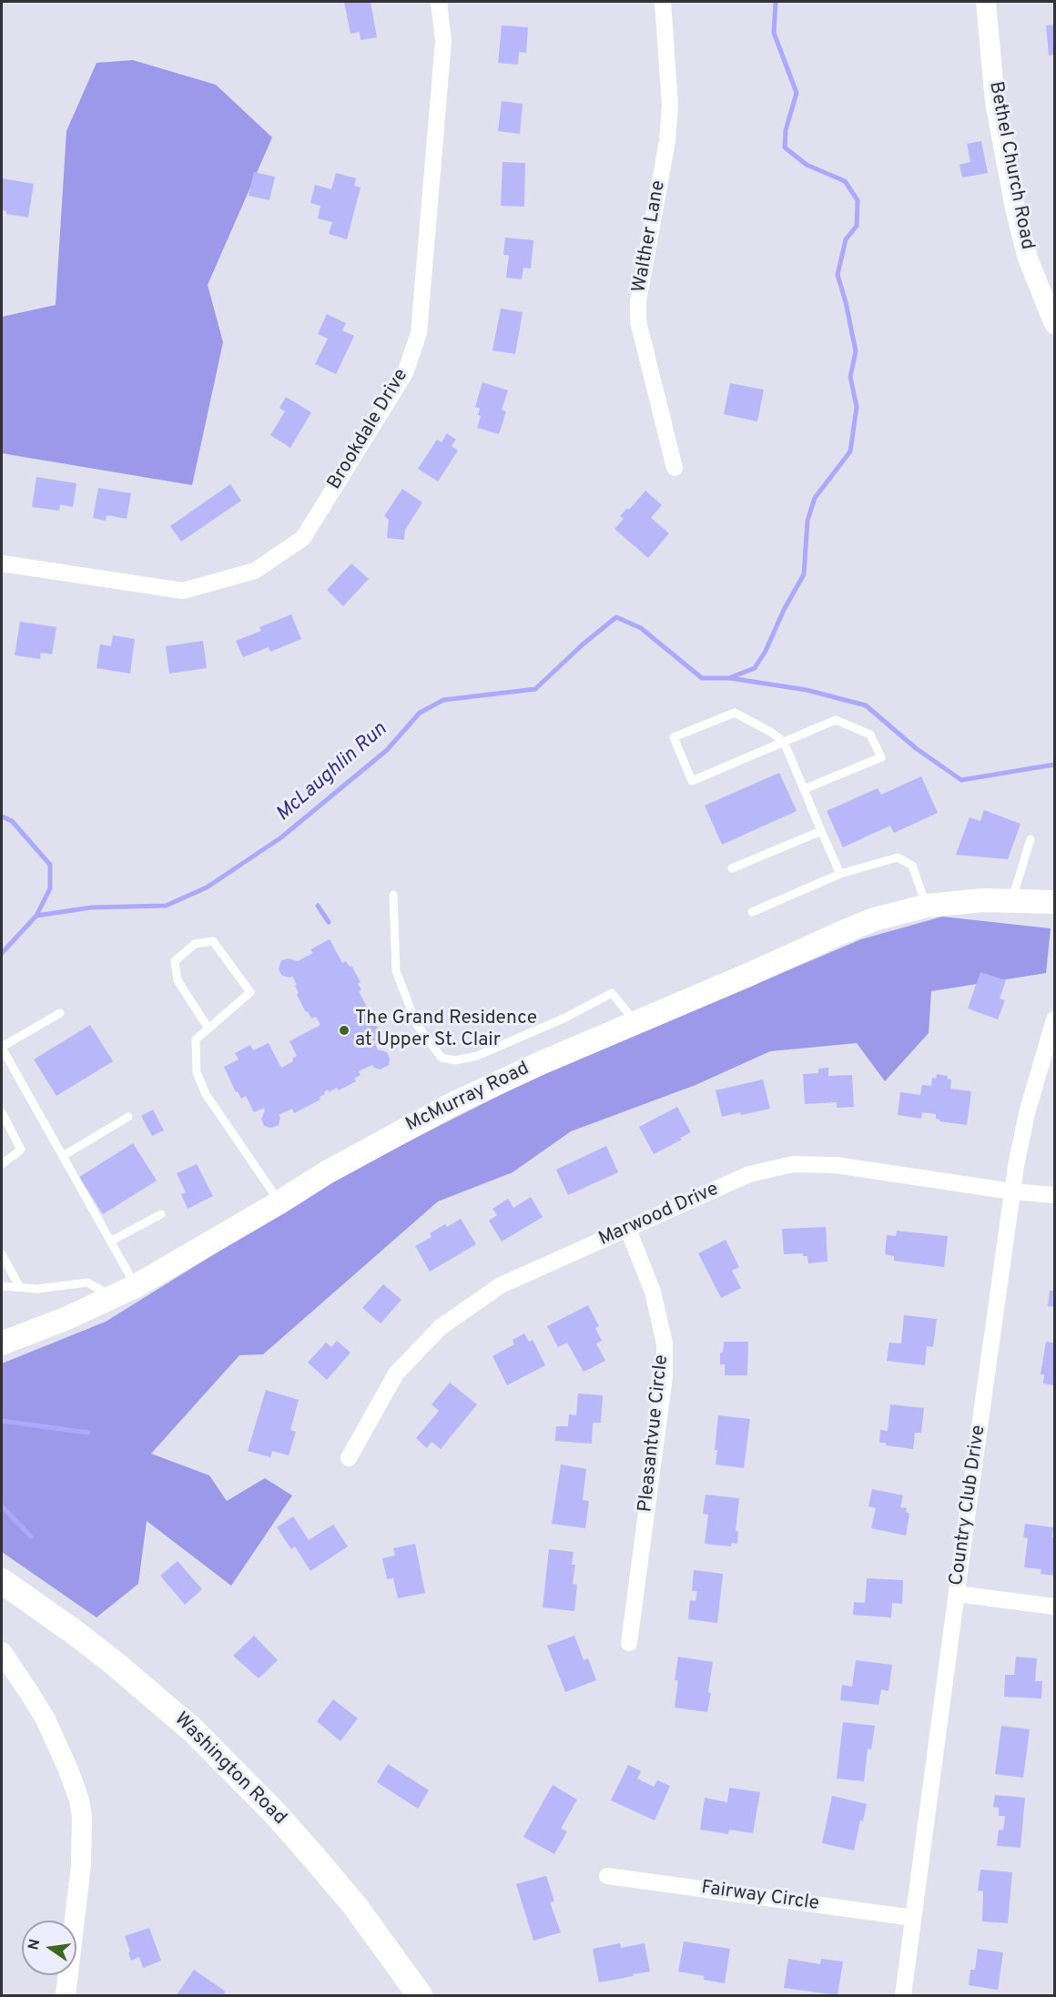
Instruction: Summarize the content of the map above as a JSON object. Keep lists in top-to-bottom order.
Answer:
{
  "streets": {
    "main road": ["McMurray Road", "Washington Road"],
    "street": [
      "Bethel Church Road",
      "Walther Lane",
      "Brookdale Drive",
      "Marwood Drive",
      "Pleasantvue Circle",
      "Country Club Drive",
      "Fairway Circle"
    ]
  },
  "crossings": [
    ["Marwood Drive", "Pleasantvue Circle"],
    ["Marwood Drive", "Country Club Drive"],
    ["Country Club Drive", "Fairway Circle"]
  ],
  "water": ["McLaughlin Run"],
  "places": ["The Grand Residence at Upper St. Clair"],
  "north": "left"
}
